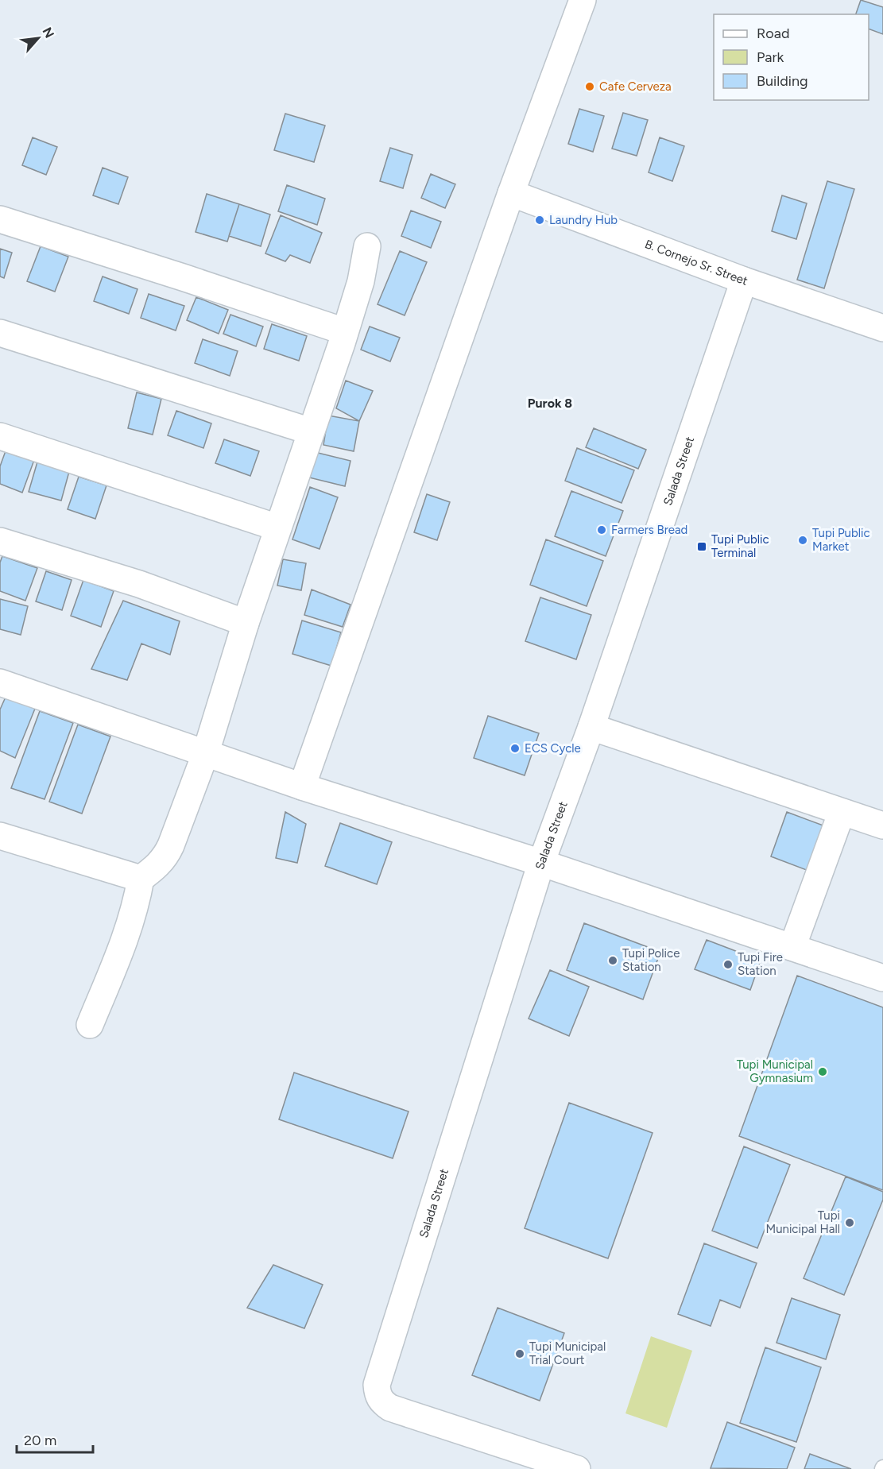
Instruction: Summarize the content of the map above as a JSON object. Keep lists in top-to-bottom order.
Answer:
{
  "streets": {
    "street": ["B. Cornejo Sr. Street", "Salada Street"]
  },
  "crossings": [
    ["B. Cornejo Sr. Street", "Salada Street"]
  ],
  "districts": ["Purok 8"],
  "places": {
    "other": [
      "Cafe Cerveza",
      "Laundry Hub",
      "Farmers Bread",
      "Tupi Public Market",
      "ECS Cycle",
      "Tupi Police Station",
      "Tupi Fire Station",
      "Tupi Municipal Gymnasium",
      "Tupi Municipal Hall",
      "Tupi Municipal Trial Court"
    ],
    "transit": ["Tupi Public Terminal"]
  },
  "legend": ["Road", "Park", "Building"],
  "scale_bar": "20 m",
  "north": "top right"
}
